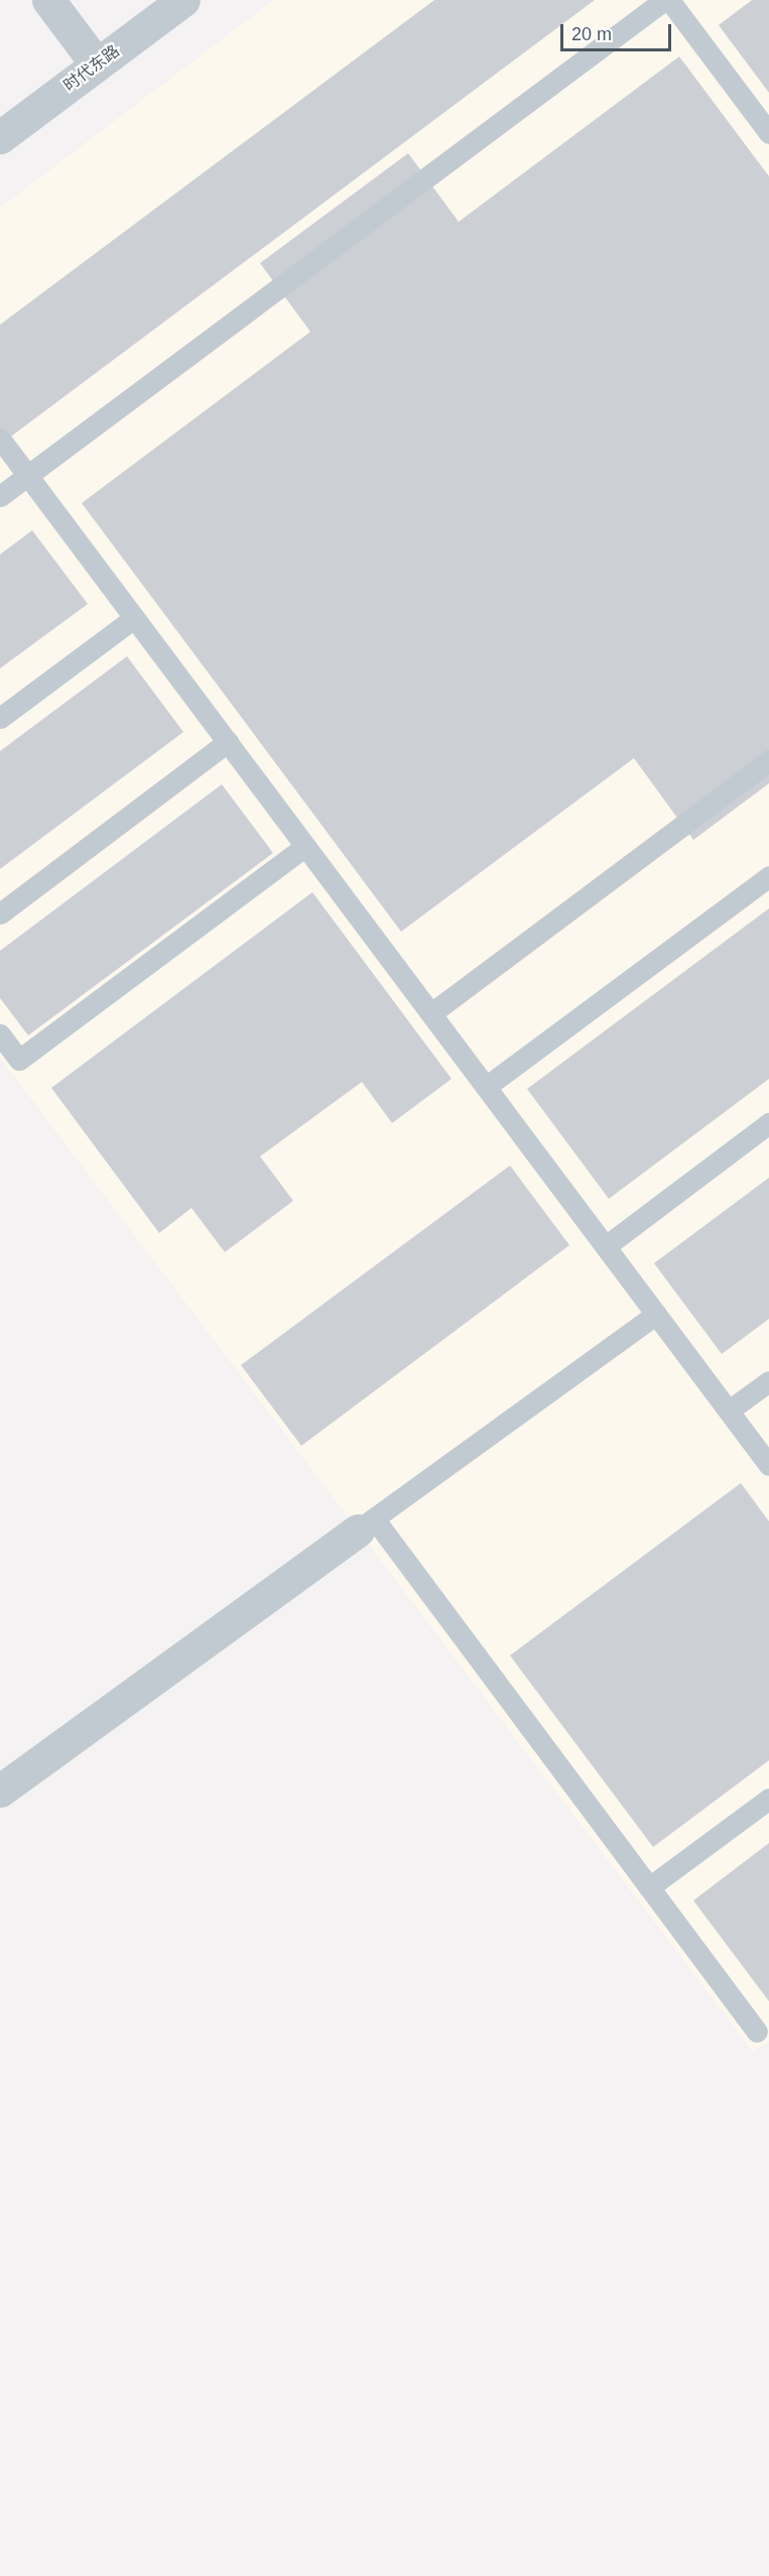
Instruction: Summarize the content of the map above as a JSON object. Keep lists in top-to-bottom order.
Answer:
{
  "streets": {
    "street": ["时代东路"]
  },
  "scale_bar": "20 m"
}
